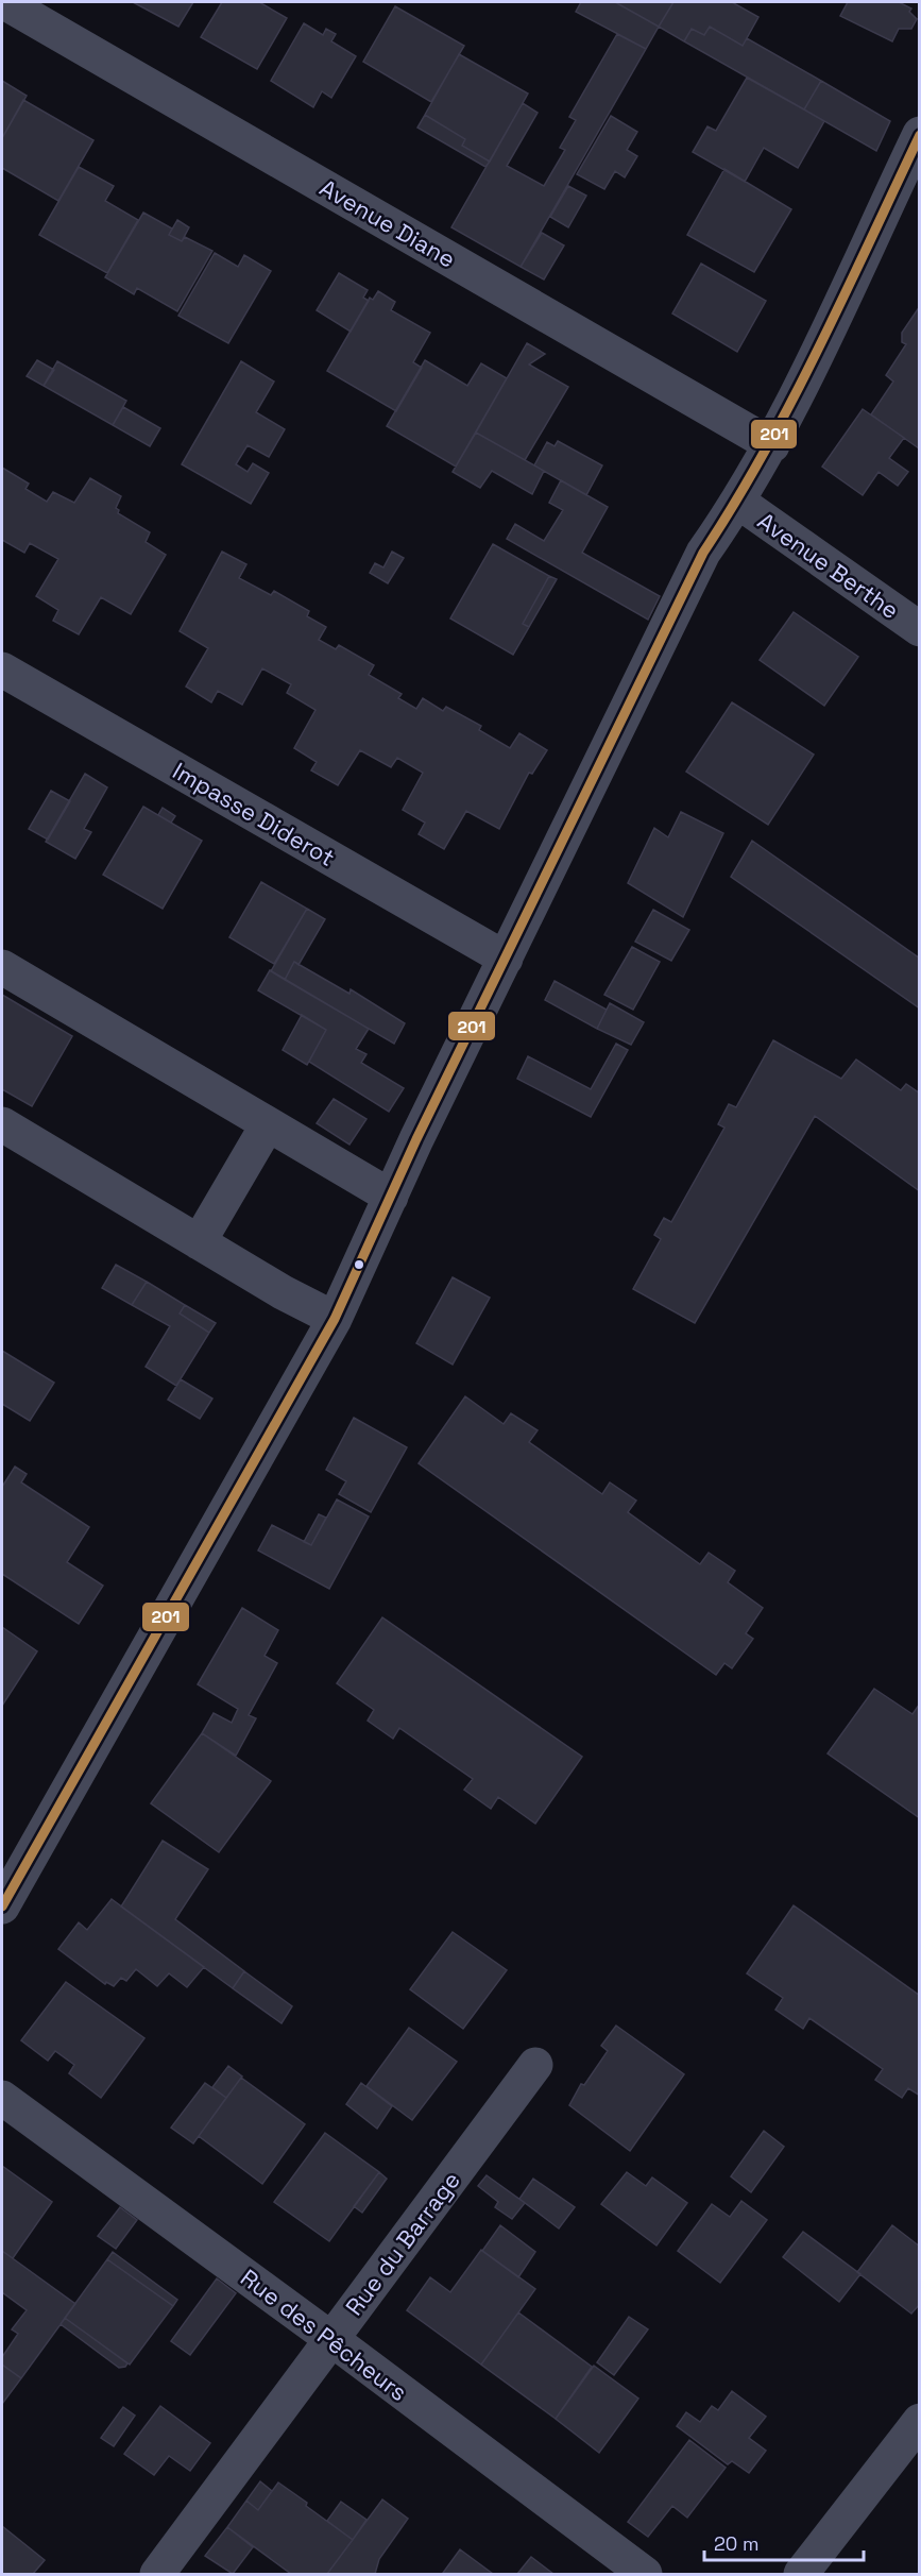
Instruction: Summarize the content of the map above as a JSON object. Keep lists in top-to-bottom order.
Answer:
{
  "streets": {
    "street": [
      "Avenue Diane",
      "Avenue Berthe",
      "Impasse Diderot",
      "Rue du Barrage",
      "Rue des Pêcheurs"
    ]
  },
  "crossings": [
    ["Rue du Barrage", "Rue des Pêcheurs"]
  ],
  "lines": ["transit line 201"],
  "scale_bar": "20 m"
}
